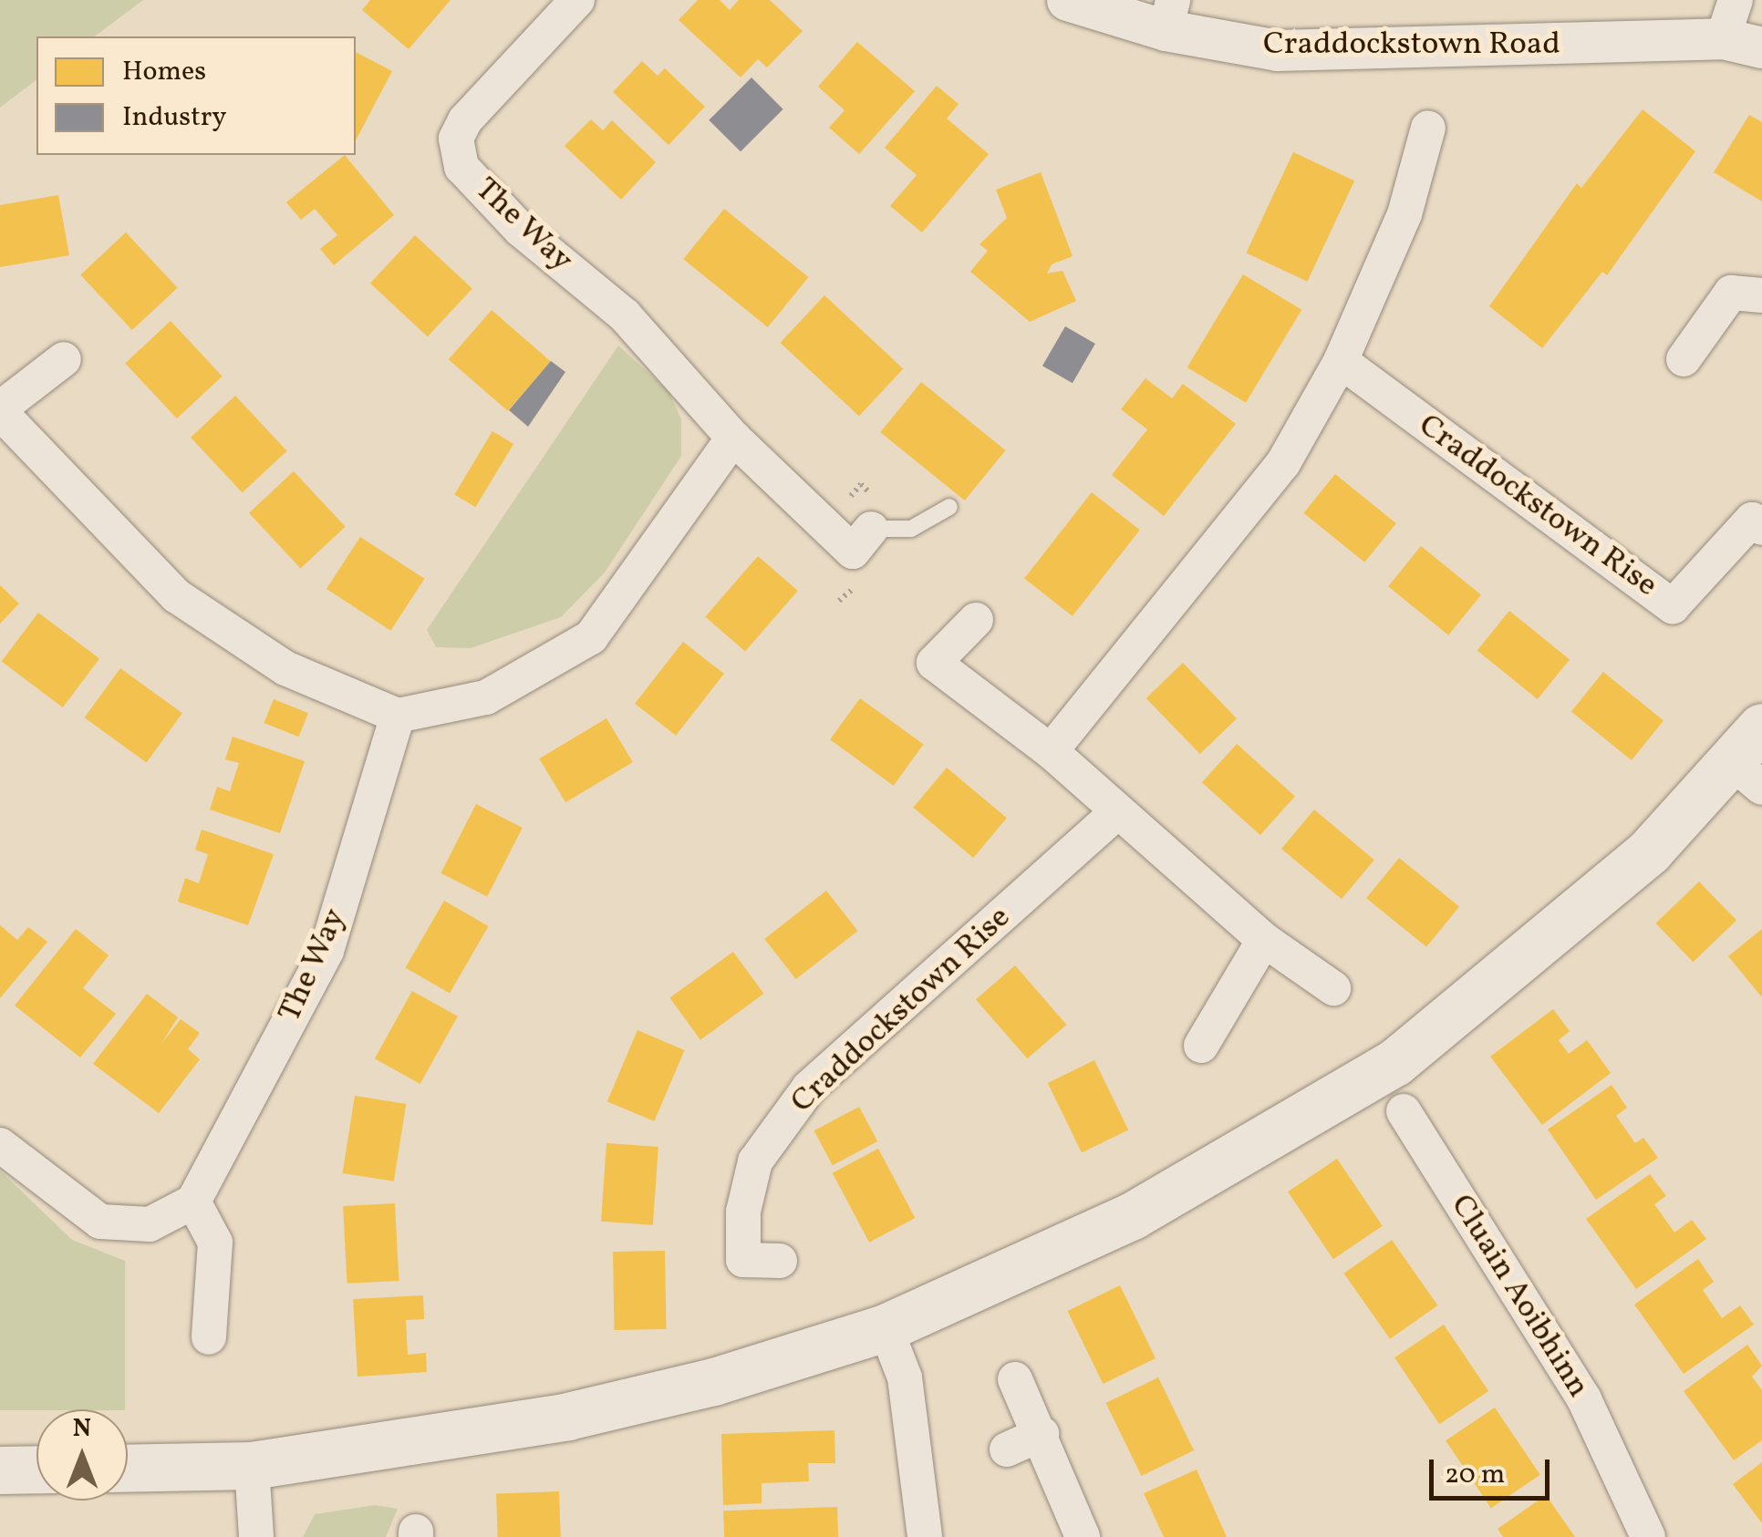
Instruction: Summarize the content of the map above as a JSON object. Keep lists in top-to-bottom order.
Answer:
{
  "streets": {
    "street": [
      "Craddockstown Road",
      "The Way",
      "Craddockstown Rise",
      "Cluain Aoibhinn"
    ]
  },
  "legend": ["Homes", "Industry"],
  "scale_bar": "20 m",
  "north": "top"
}
